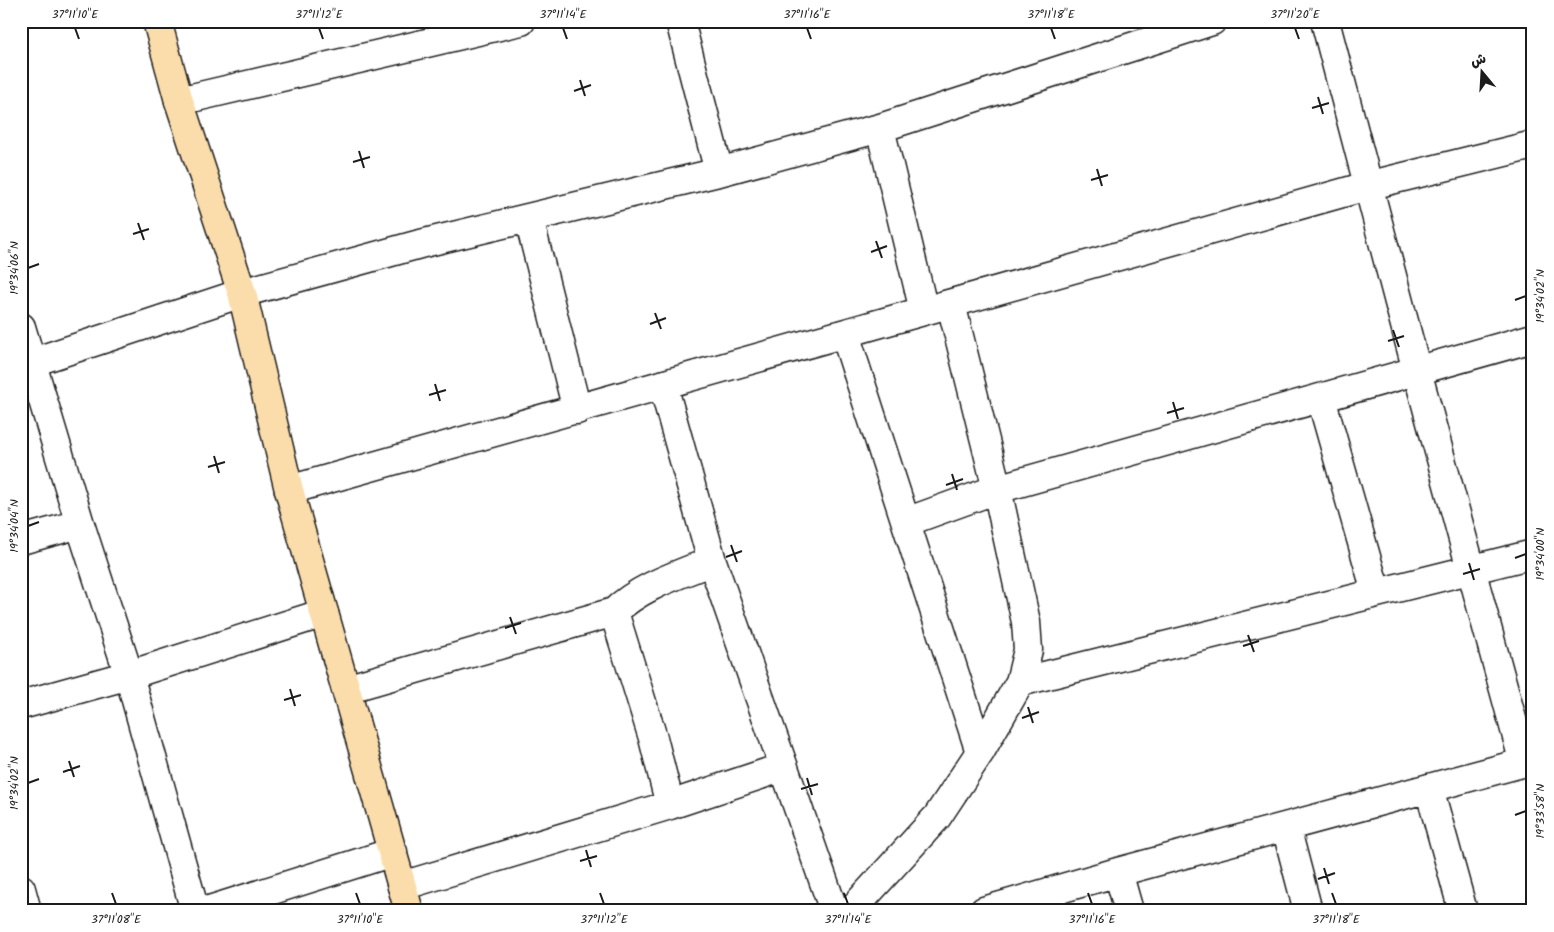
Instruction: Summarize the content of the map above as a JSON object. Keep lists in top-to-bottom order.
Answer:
{
  "north": "top",
  "coordinates": [
    "37°11'10\"E",
    "37°11'12\"E",
    "37°11'14\"E",
    "37°11'16\"E",
    "37°11'18\"E",
    "37°11'20\"E",
    "19°34'06\"N",
    "19°34'02\"N",
    "19°34'04\"N",
    "19°34'00\"N",
    "19°33'58\"N",
    "37°11'08\"E"
  ]
}
